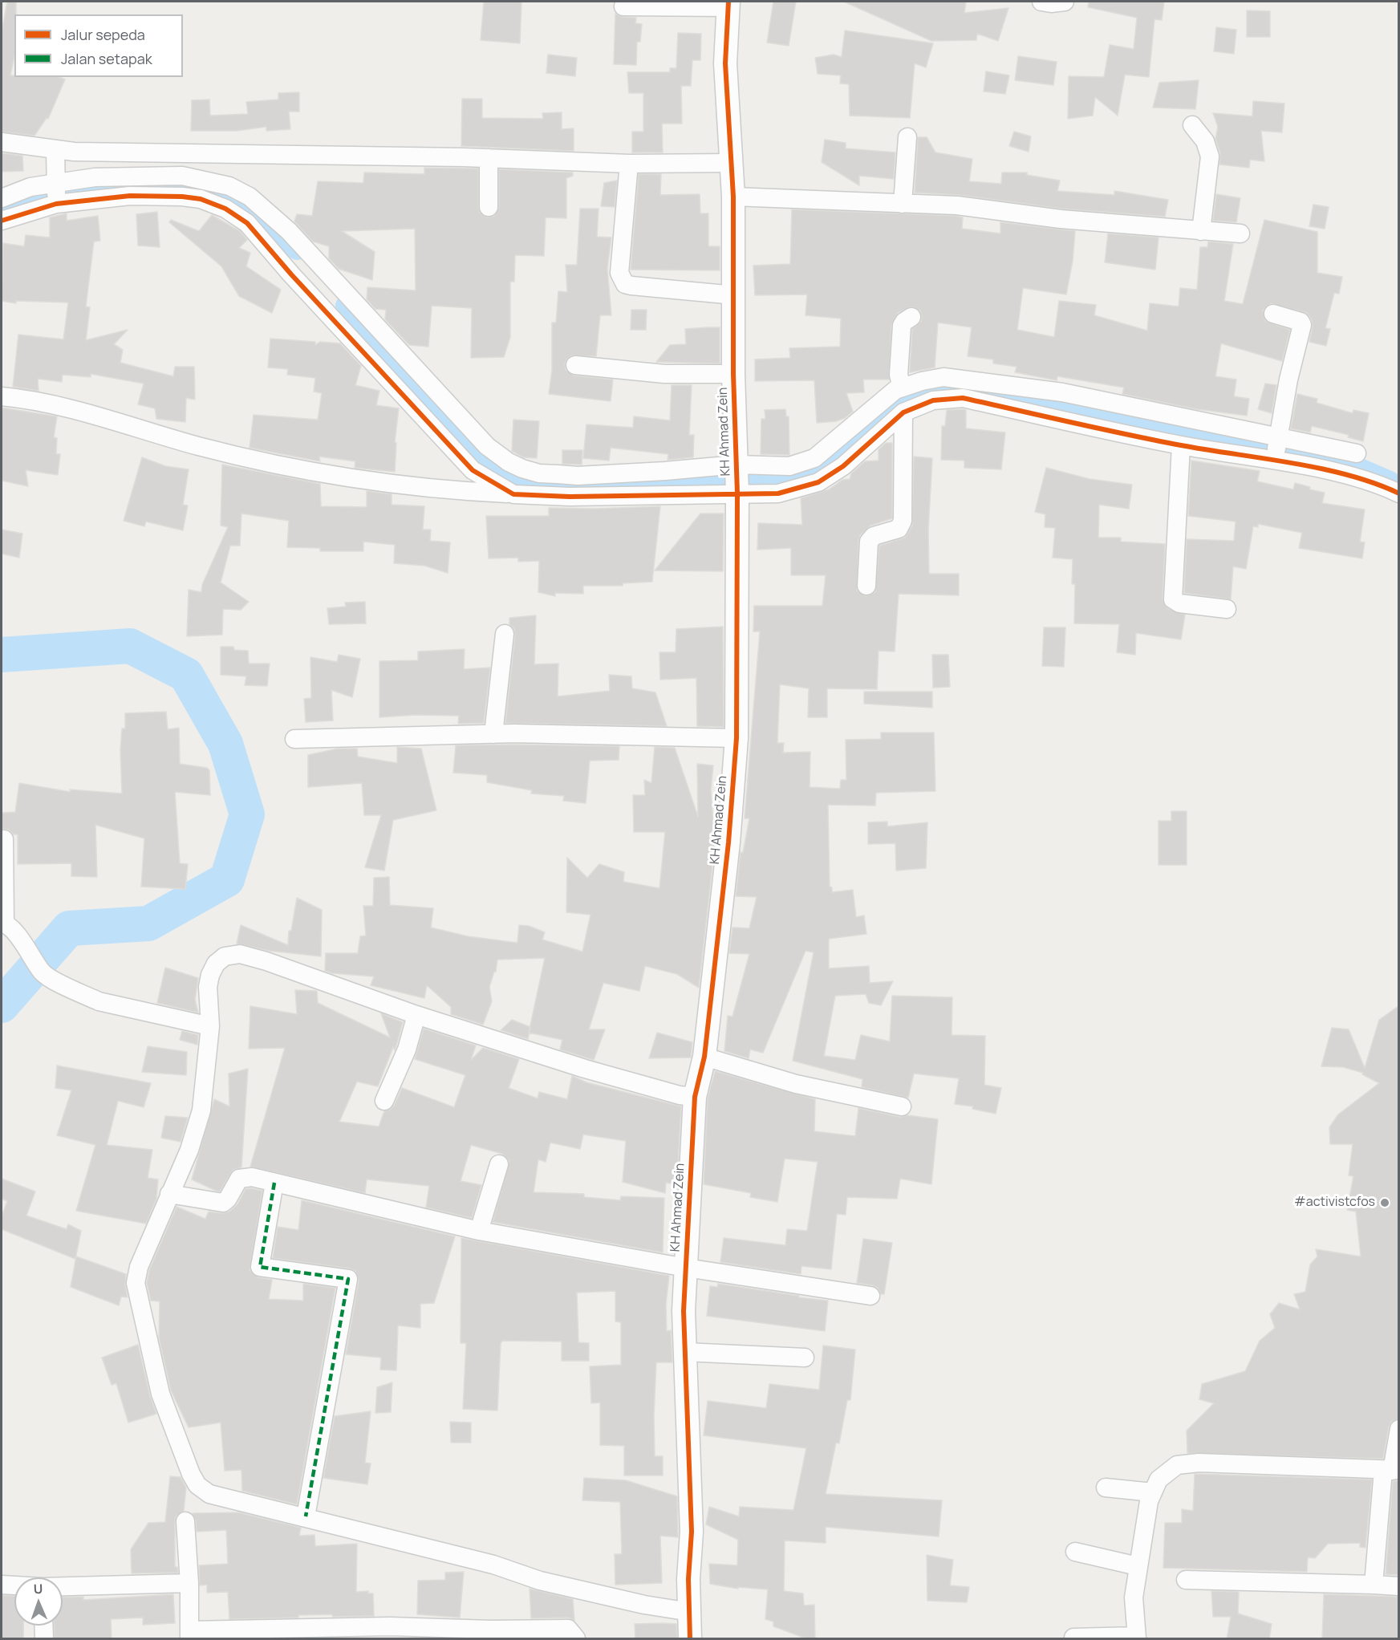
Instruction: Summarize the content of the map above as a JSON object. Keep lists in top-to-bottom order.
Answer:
{
  "streets": {
    "street": ["KH Ahmad Zein"]
  },
  "places": ["#activistcfos"],
  "legend": ["Jalur sepeda", "Jalan setapak"],
  "north": "top"
}
